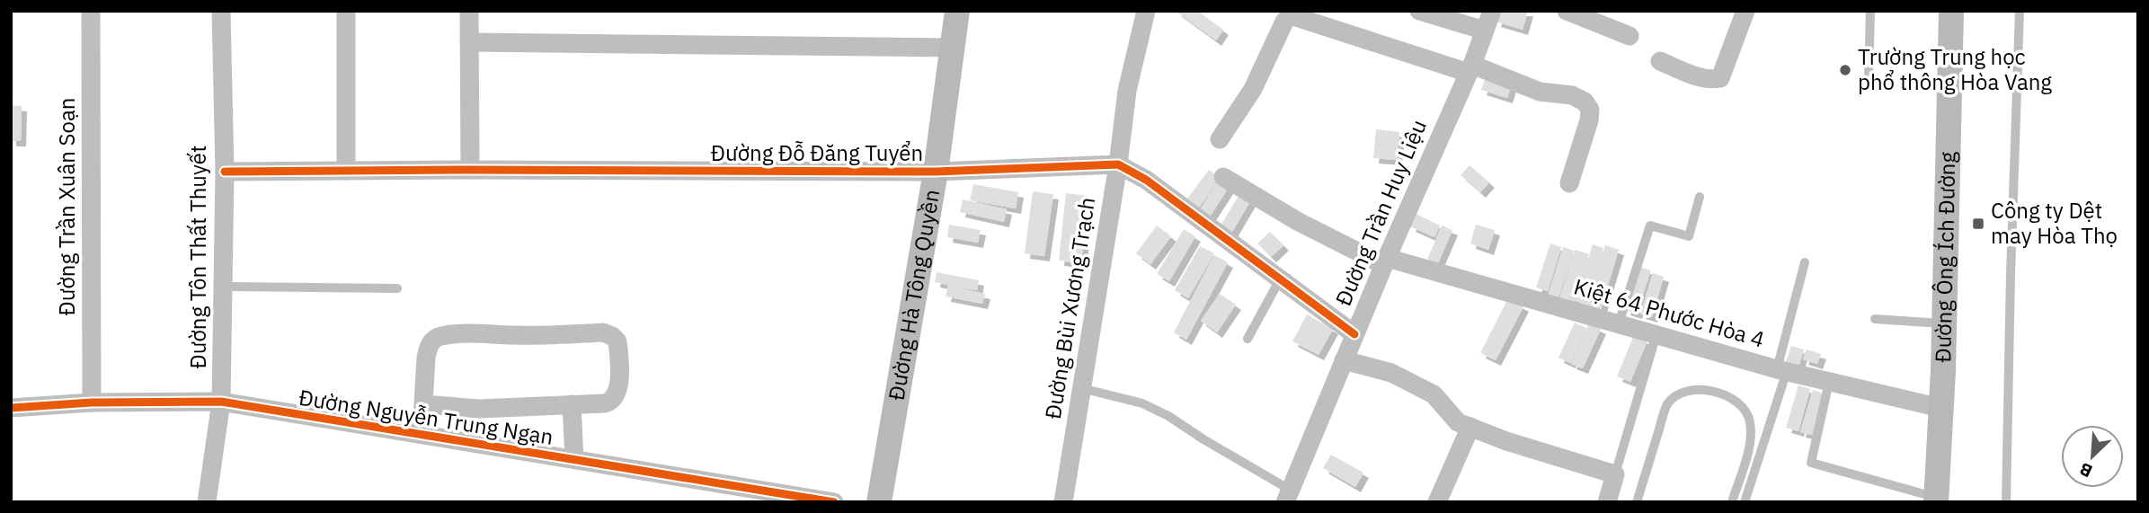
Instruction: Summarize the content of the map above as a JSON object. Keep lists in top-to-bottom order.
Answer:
{
  "streets": {
    "street": [
      "Đường Đỗ Đăng Tuyển",
      "Đường Trần Xuân Soạn",
      "Đường Trần Huy Liệu",
      "Đường Tôn Thất Thuyết",
      "Đường Ông Ích Đường",
      "Đường Hà Tông Quyền",
      "Đường Bùi Xương Trạch",
      "Kiệt 64 Phước Hòa 4",
      "Đường Nguyễn Trung Ngạn"
    ]
  },
  "crossings": [
    ["Đường Đỗ Đăng Tuyển", "Đường Tôn Thất Thuyết"],
    ["Đường Đỗ Đăng Tuyển", "Đường Hà Tông Quyền"],
    ["Đường Đỗ Đăng Tuyển", "Đường Bùi Xương Trạch"],
    ["Đường Trần Xuân Soạn", "Đường Nguyễn Trung Ngạn"],
    ["Đường Trần Huy Liệu", "Kiệt 64 Phước Hòa 4"],
    ["Đường Tôn Thất Thuyết", "Đường Nguyễn Trung Ngạn"],
    ["Đường Ông Ích Đường", "Kiệt 64 Phước Hòa 4"]
  ],
  "places": {
    "other": ["Trường Trung học phổ thông Hòa Vang"],
    "transit": ["Công ty Dệt may Hòa Thọ"]
  },
  "north": "bottom left"
}
